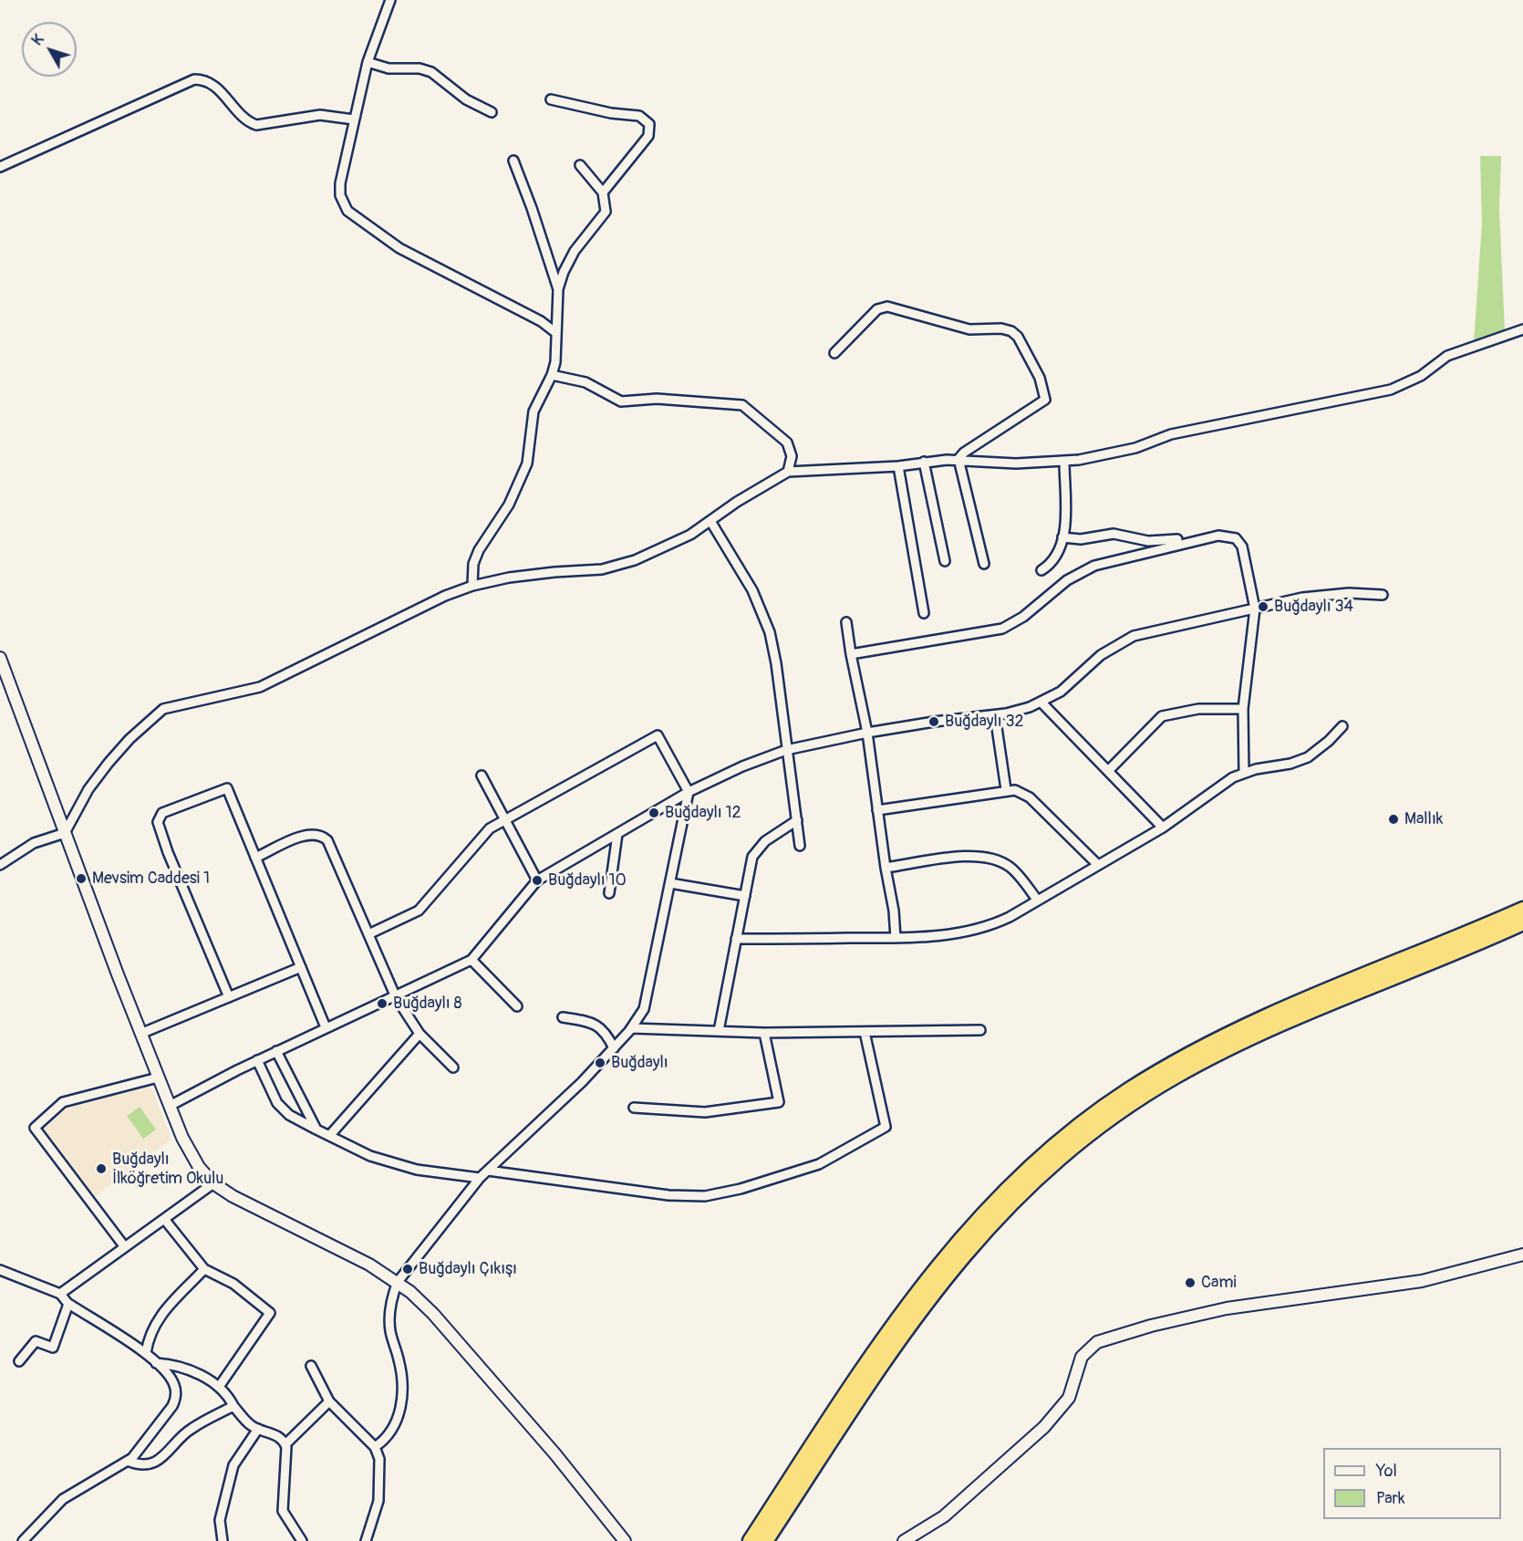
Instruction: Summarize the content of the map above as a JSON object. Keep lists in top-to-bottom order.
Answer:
{
  "places": [
    "Buğdaylı 34",
    "Buğdaylı 32",
    "Buğdaylı 12",
    "Mallık",
    "Mevsim Caddesi 1",
    "Buğdaylı 10",
    "Buğdaylı 8",
    "Buğdaylı",
    "Buğdaylı İlköğretim Okulu",
    "Buğdaylı Çıkışı",
    "Cami"
  ],
  "legend": ["Yol", "Park"],
  "north": "top left"
}
